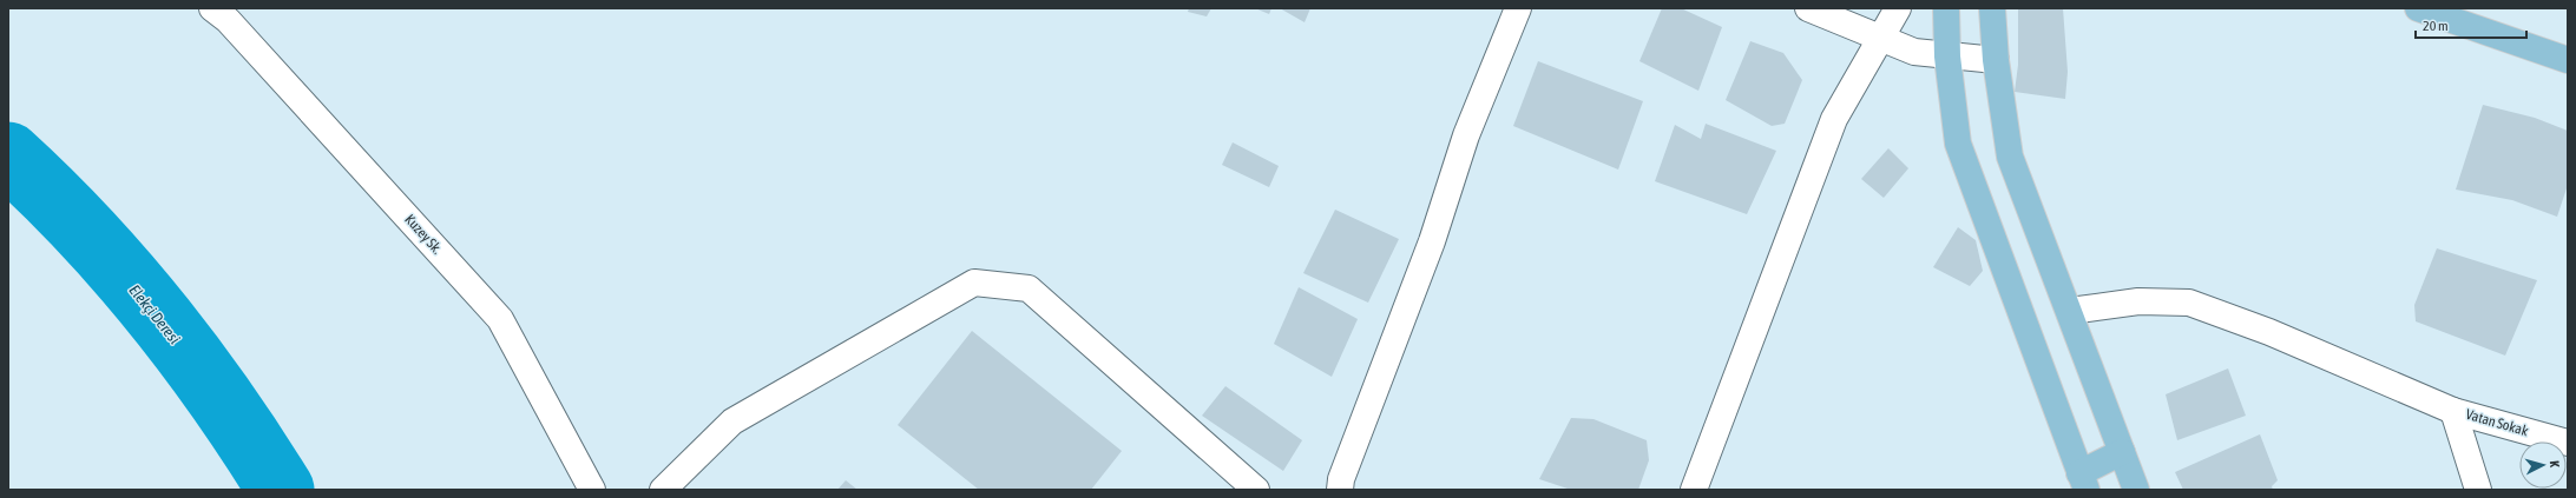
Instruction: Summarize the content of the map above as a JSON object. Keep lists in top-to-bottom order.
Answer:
{
  "streets": {
    "street": ["Kuzey Sk.", "Vatan Sokak"]
  },
  "water": ["Elekçi Deresi"],
  "scale_bar": "20 m",
  "north": "right"
}
